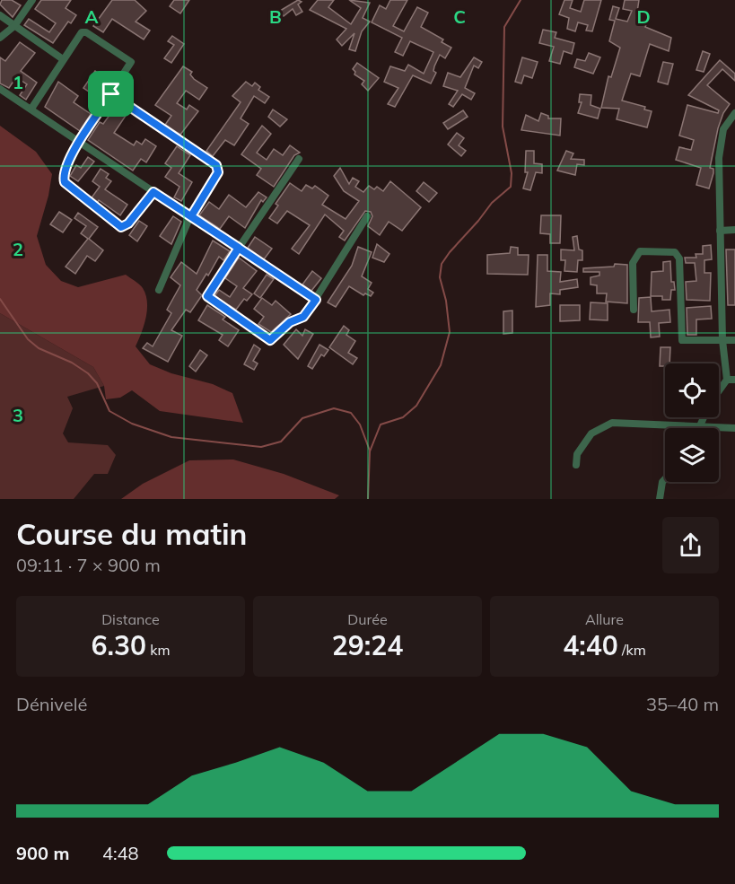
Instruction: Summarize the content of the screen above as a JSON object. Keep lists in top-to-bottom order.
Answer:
{
  "page": {
    "heading": ["Course du matin", "09:11 · 7 × 900 m"],
    "stats": [
      ["Distance", "6.30 km"],
      ["Durée", "29:24"],
      ["Allure", "4:40 /km"]
    ],
    "chart": ["Dénivelé", "35–40 m"],
    "list": [
      {
        "name": "900 m",
        "note": "4:48"
      }
    ]
  },
  "grid": {
    "columns": [
      "A",
      "B",
      "C",
      "D"
    ],
    "rows": ["1", "2", "3"]
  }
}
